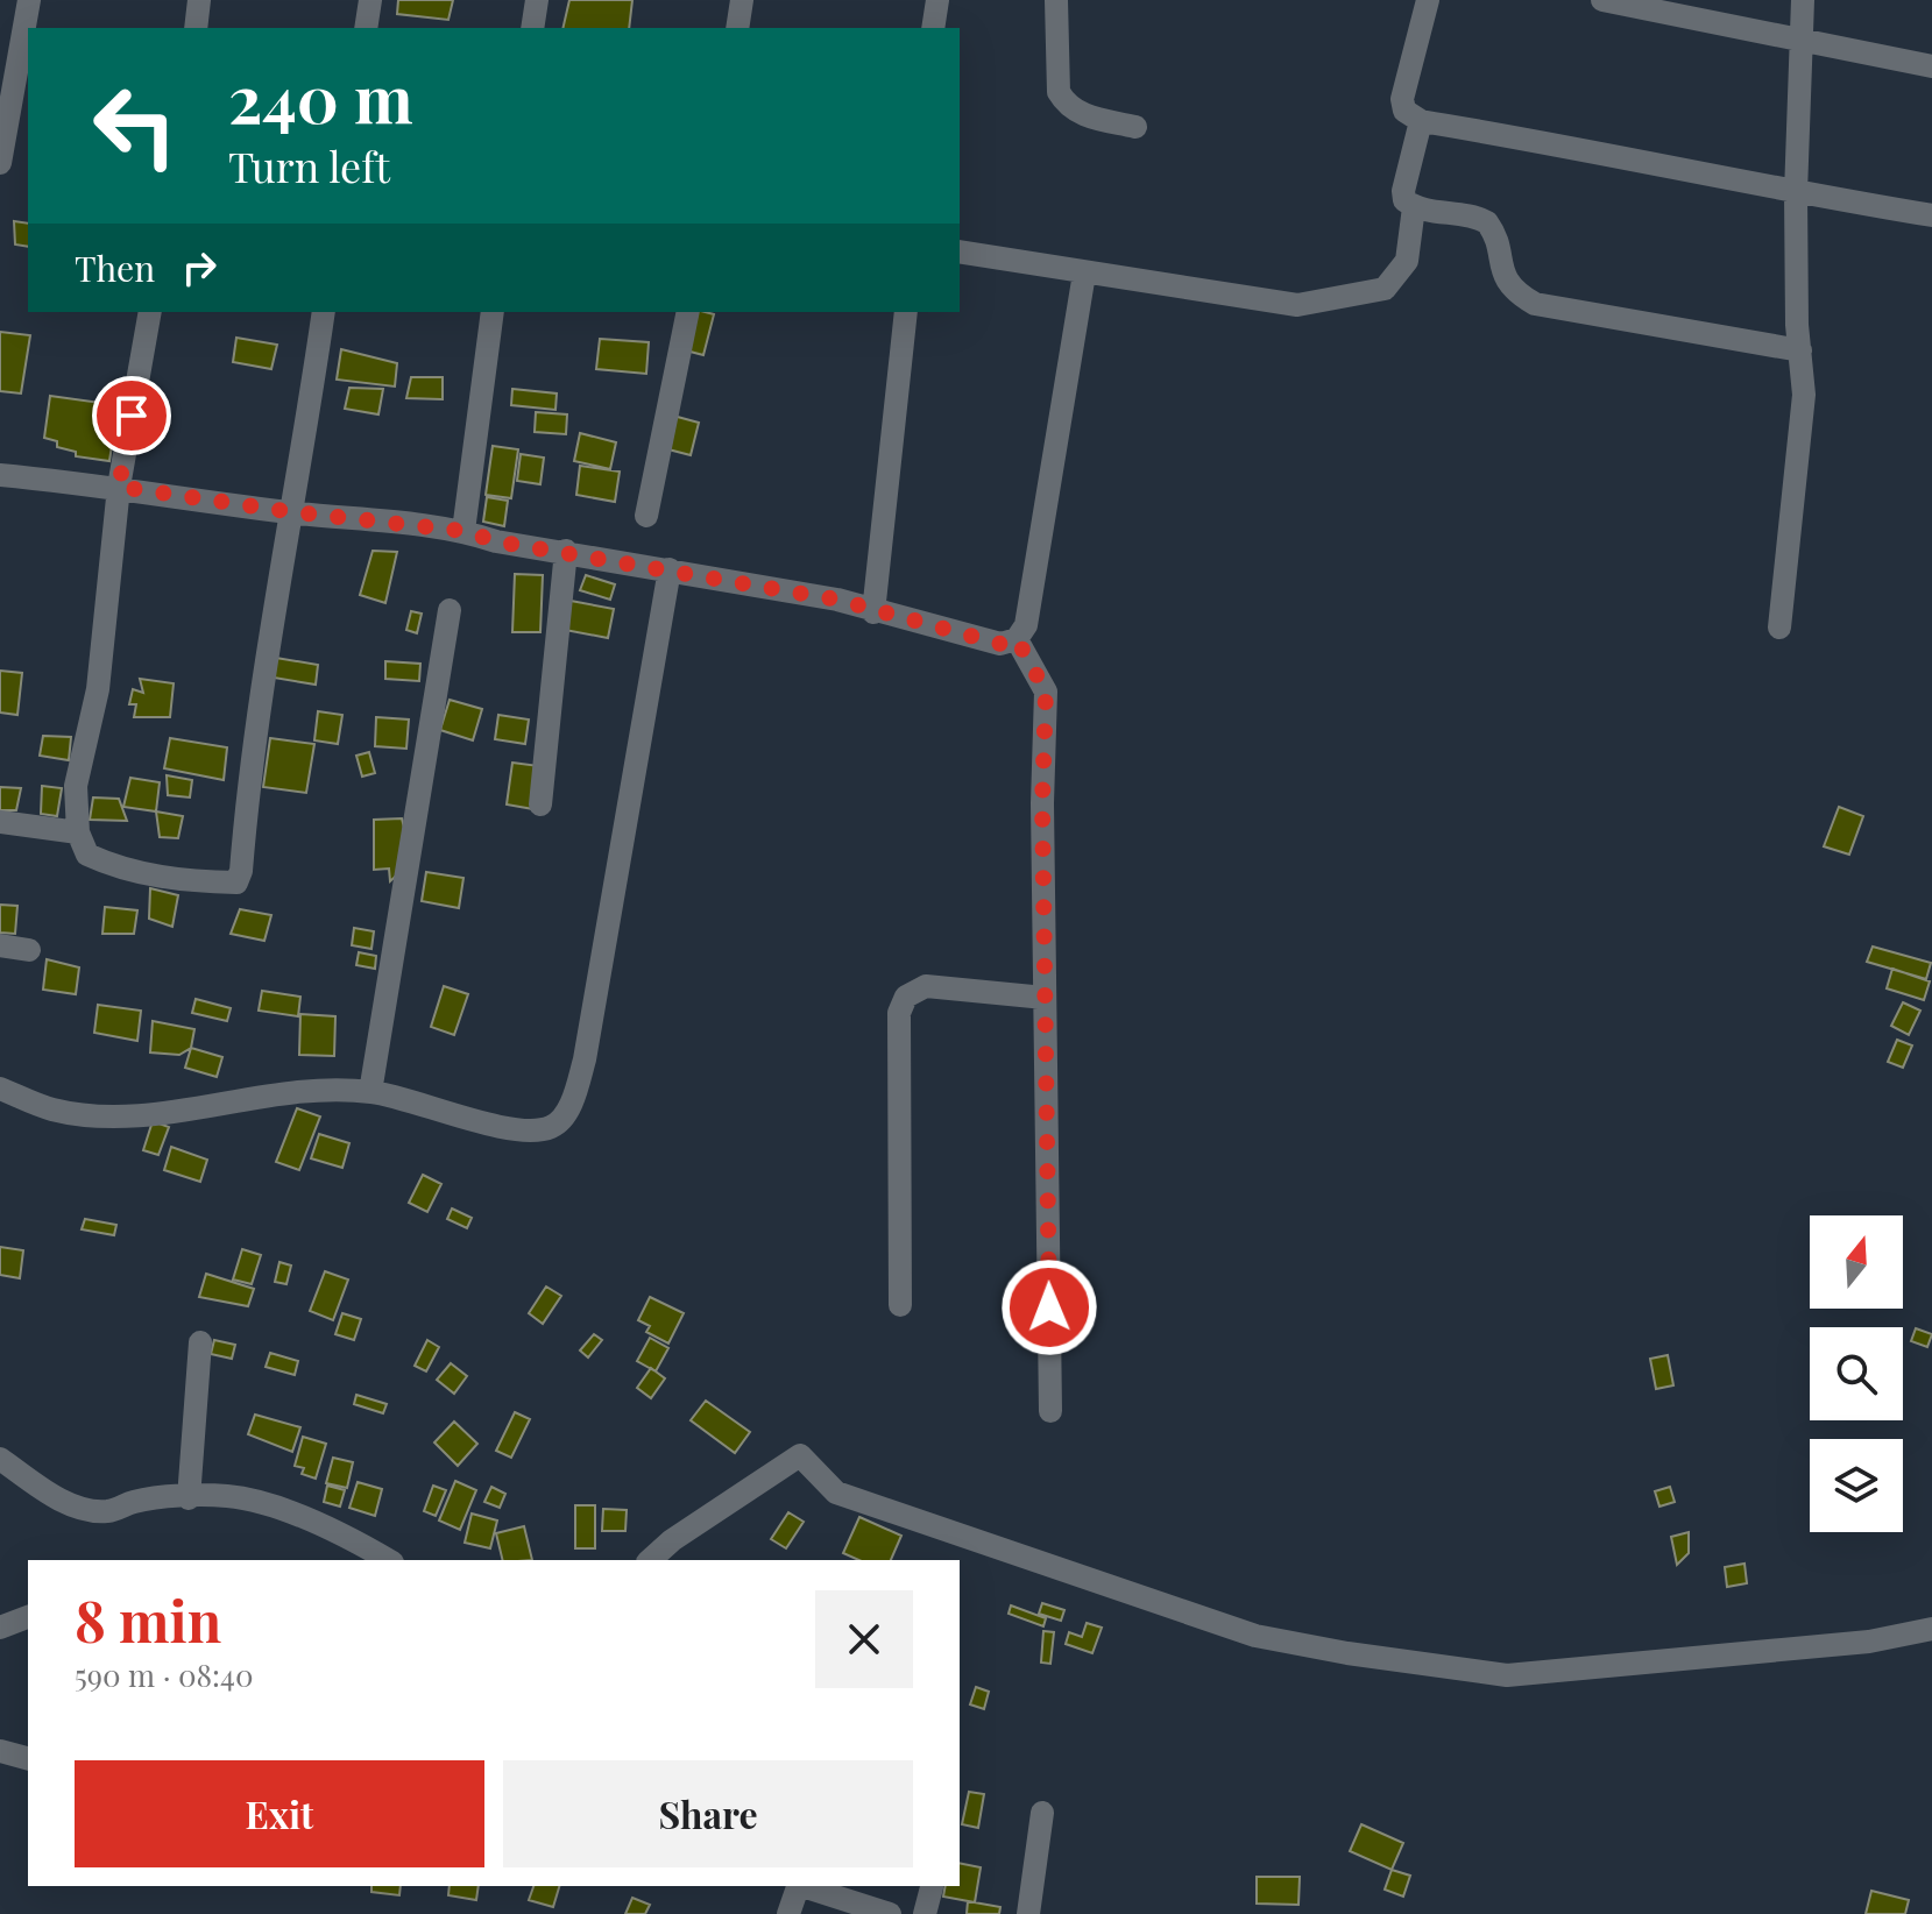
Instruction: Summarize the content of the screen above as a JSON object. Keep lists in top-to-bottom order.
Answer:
{
  "north": "top",
  "page": {
    "turn": ["240 m", "Turn left"],
    "then": "Then",
    "heading": ["8 min", "590 m · 08:40"],
    "buttons": ["Exit", "Share"]
  }
}
